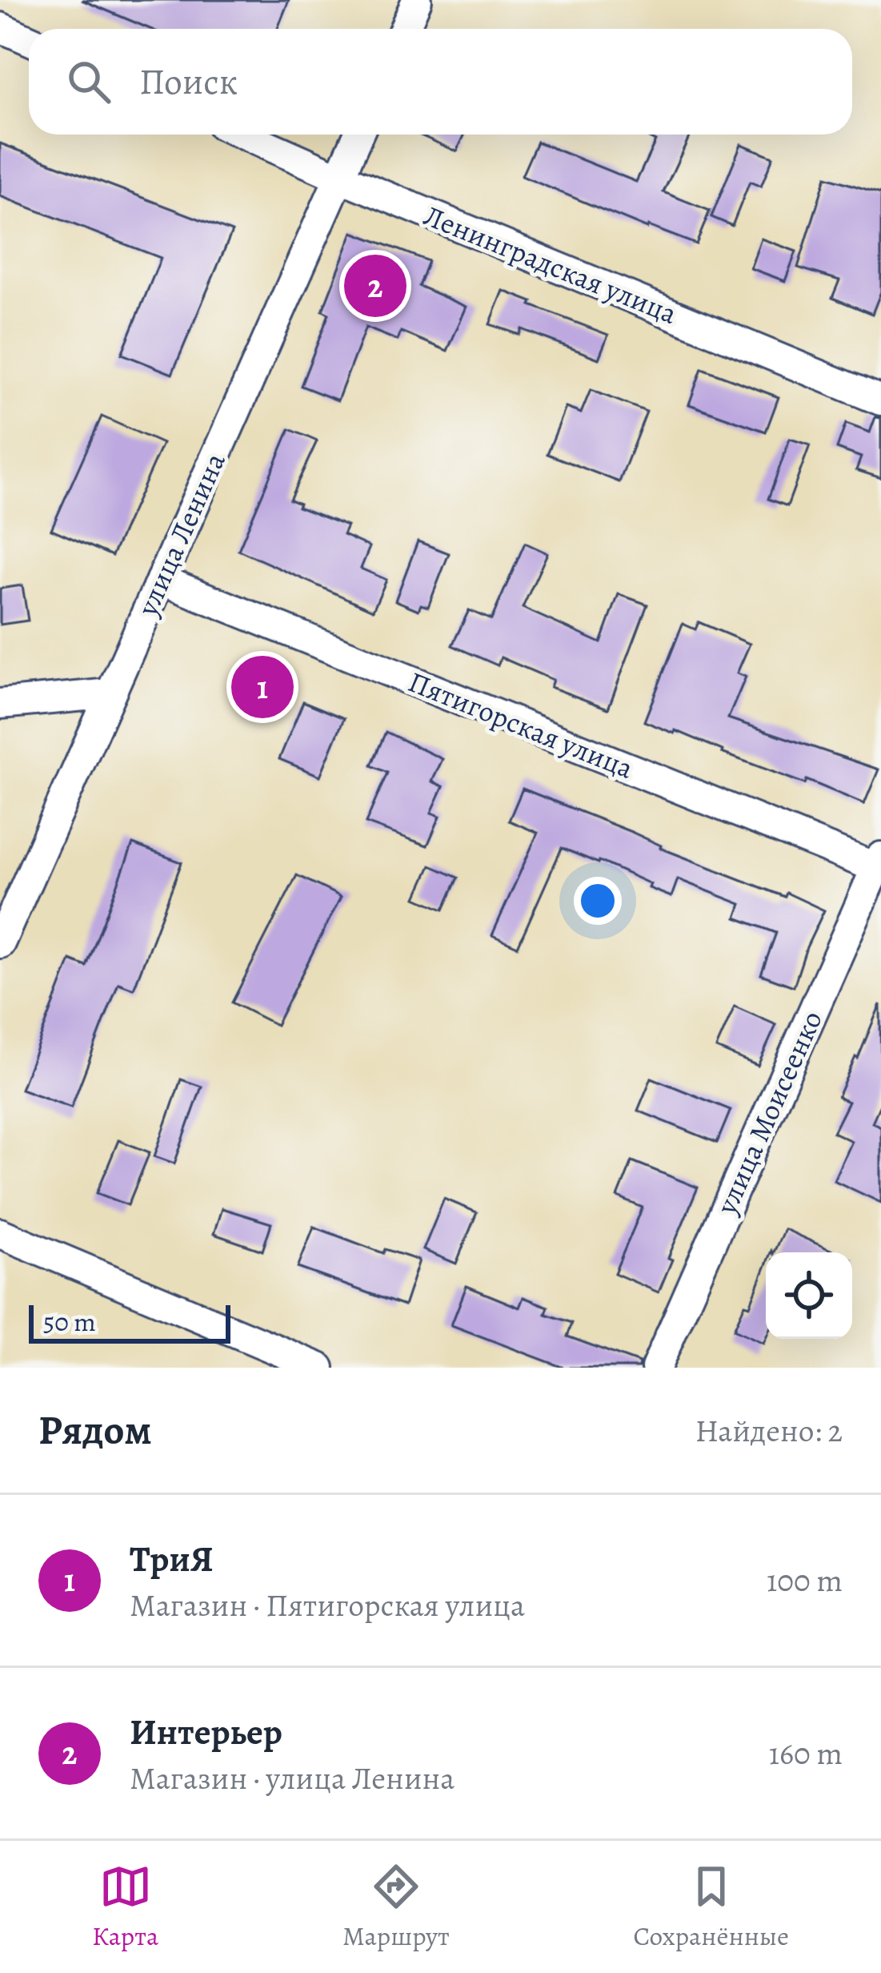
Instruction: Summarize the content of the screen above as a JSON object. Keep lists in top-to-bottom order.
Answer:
{
  "streets": {
    "street": [
      "Ленинградская улица",
      "улица Ленина",
      "Пятигорская улица",
      "улица Моисеенко"
    ]
  },
  "crossings": [
    ["Ленинградская улица", "улица Ленина"],
    ["улица Ленина", "Пятигорская улица"],
    ["Пятигорская улица", "улица Моисеенко"]
  ],
  "scale_bar": "50 m",
  "page": {
    "search": "Поиск",
    "pins": ["2", "1"],
    "scale": "50 m",
    "heading": ["Рядом", "Найдено: 2"],
    "list": [
      {
        "mark": "1",
        "name": "ТриЯ",
        "note": "Магазин · Пятигорская улица",
        "value": "100 m"
      },
      {
        "mark": "2",
        "name": "Интерьер",
        "note": "Магазин · улица Ленина",
        "value": "160 m"
      }
    ],
    "nav": ["Карта", "Маршрут", "Сохранённые"]
  }
}
